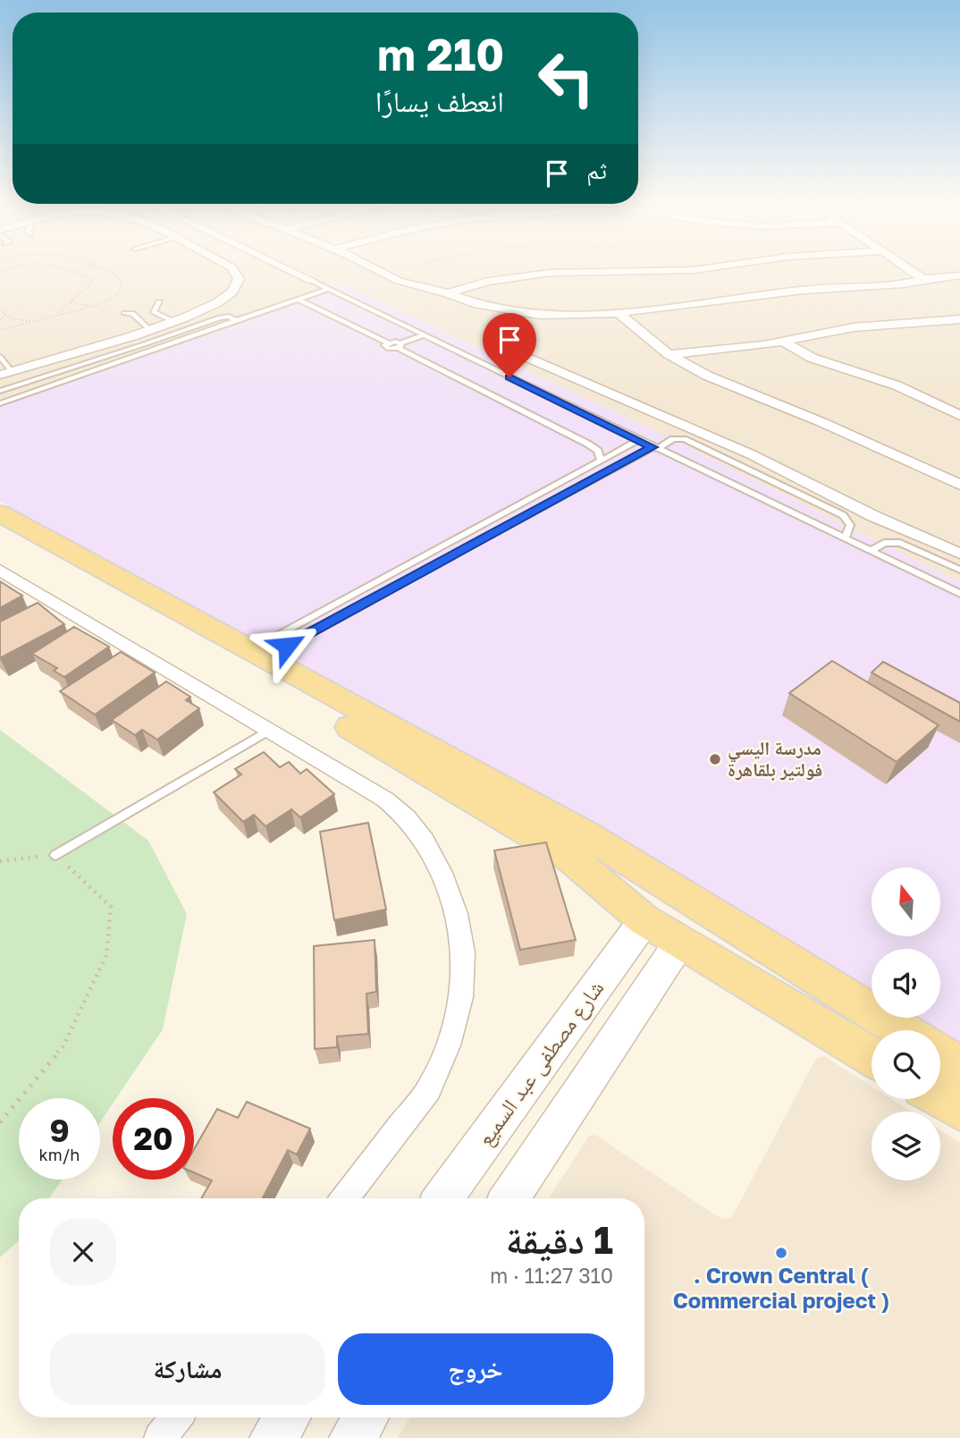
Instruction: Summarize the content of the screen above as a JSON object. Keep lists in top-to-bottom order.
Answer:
{
  "streets": {
    "street": ["شارع مصطفى عبد السميع"]
  },
  "places": ["مدرسة اليسي فولتير بلقاهرة", ". Crown Central ( Commercial project )"],
  "north": "top",
  "page": {
    "turn": ["210 m", "انعطف يسارًا"],
    "then": "ثم",
    "speed": "9 km/h",
    "limit": "20",
    "heading": ["1 دقيقة", "310 m · 11:27"],
    "buttons": ["خروج", "مشاركة"]
  }
}
